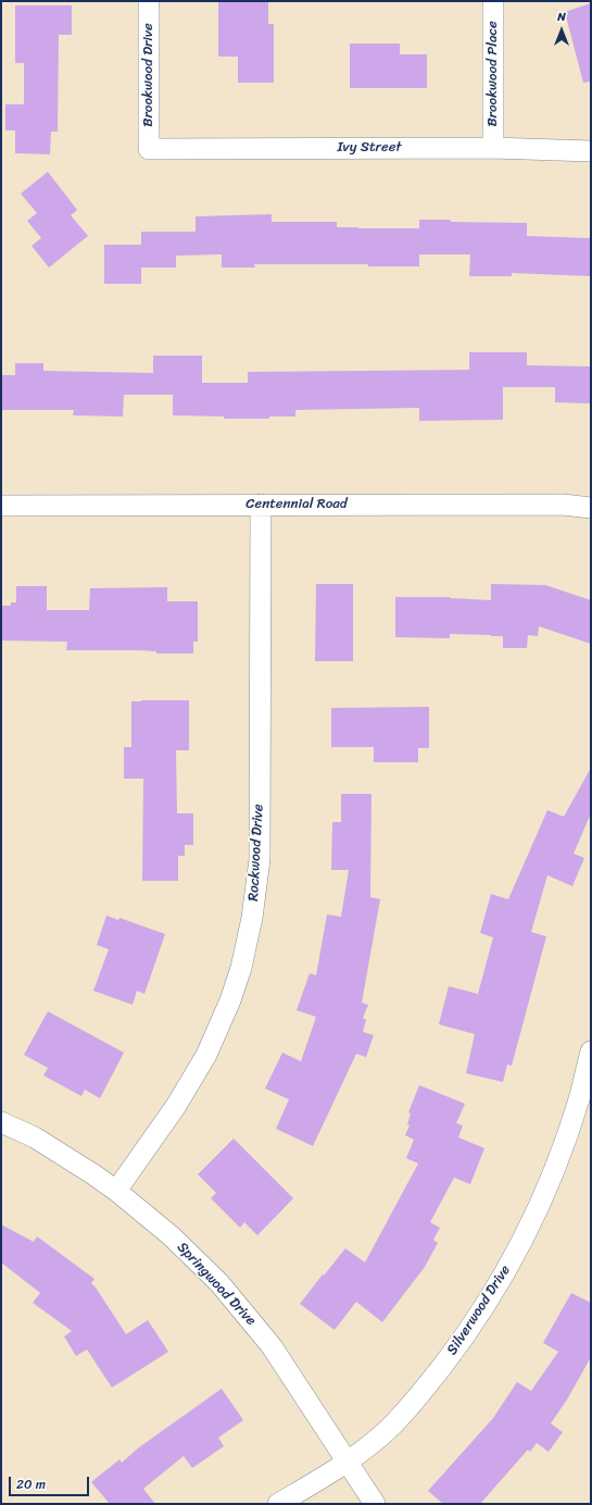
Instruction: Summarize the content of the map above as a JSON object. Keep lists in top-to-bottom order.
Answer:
{
  "streets": {
    "street": [
      "Brookwood Place",
      "Brookwood Drive",
      "Ivy Street",
      "Centennial Road",
      "Rockwood Drive",
      "Springwood Drive",
      "Silverwood Drive"
    ]
  },
  "crossings": [
    ["Brookwood Place", "Ivy Street"],
    ["Brookwood Drive", "Ivy Street"],
    ["Centennial Road", "Rockwood Drive"],
    ["Rockwood Drive", "Springwood Drive"],
    ["Springwood Drive", "Silverwood Drive"]
  ],
  "scale_bar": "20 m",
  "north": "top"
}
